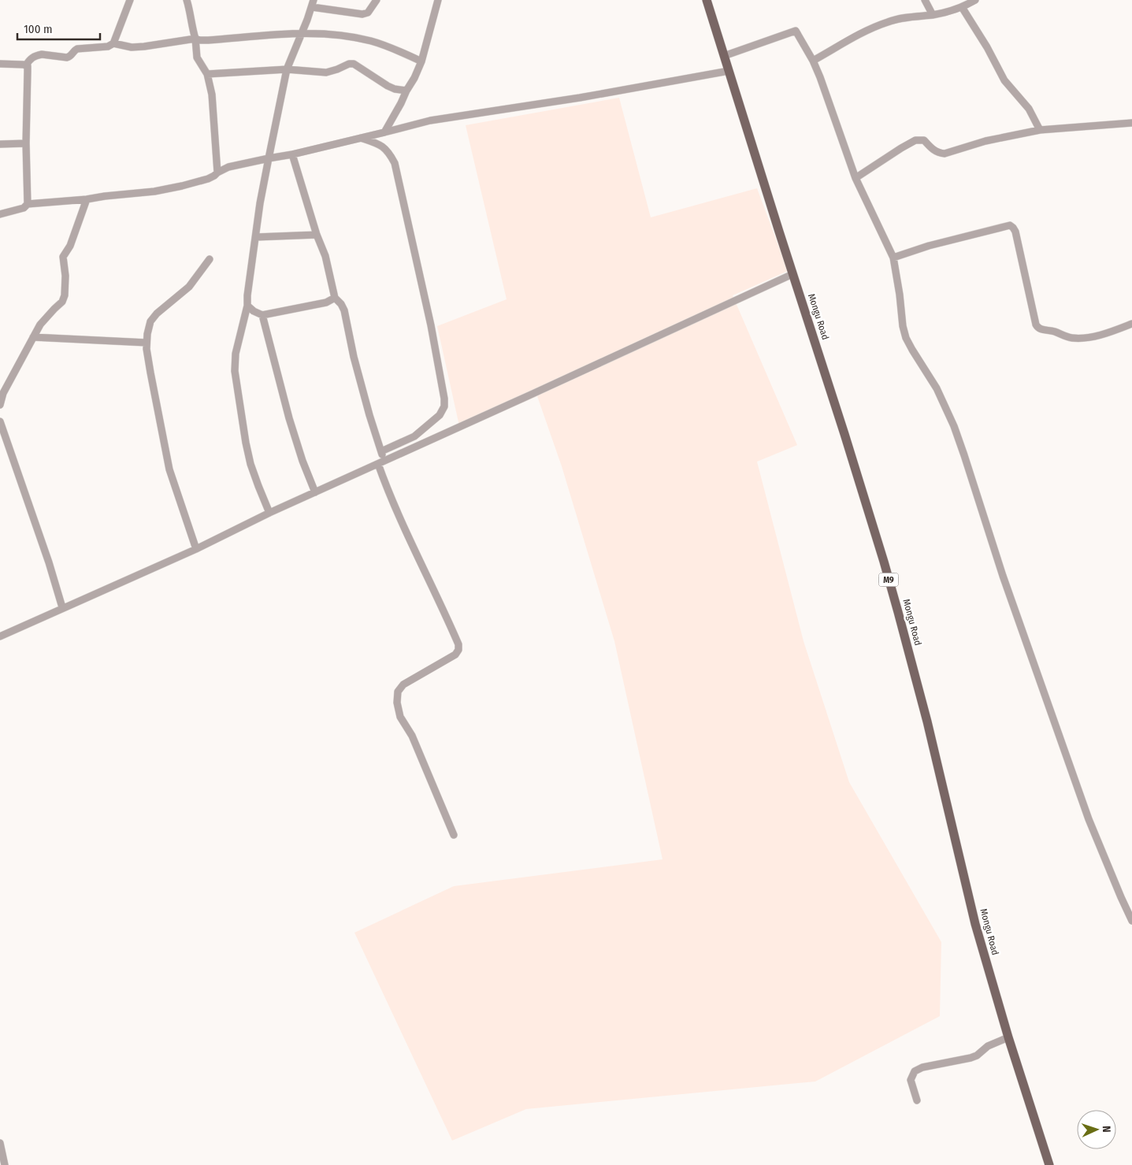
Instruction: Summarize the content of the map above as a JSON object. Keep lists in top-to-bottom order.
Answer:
{
  "streets": {
    "main road": ["Mongu Road", "M9"]
  },
  "scale_bar": "100 m",
  "north": "right"
}
